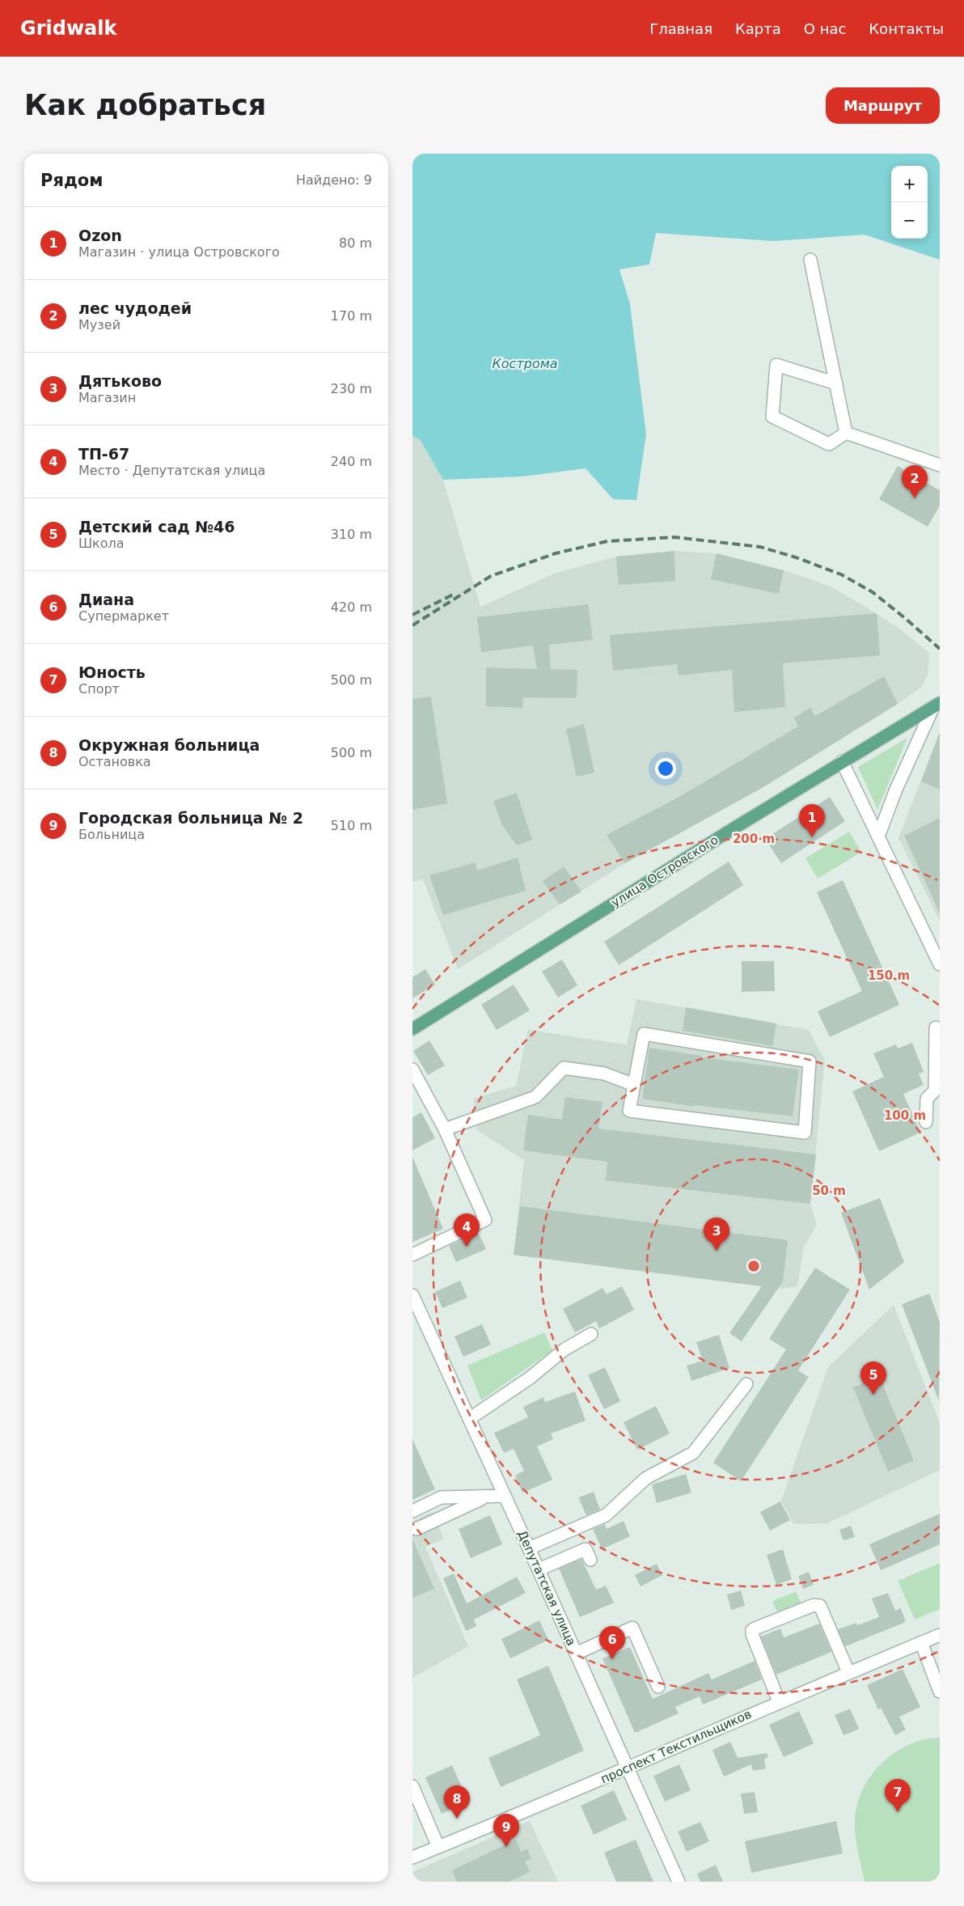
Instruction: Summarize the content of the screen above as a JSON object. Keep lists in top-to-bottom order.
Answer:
{
  "streets": {
    "main road": ["улица Островского"],
    "street": ["Депутатская улица", "проспект Текстильщиков"]
  },
  "crossings": [
    ["Депутатская улица", "проспект Текстильщиков"]
  ],
  "water": ["Кострома"],
  "page": {
    "header": "Gridwalk",
    "nav": [
      "Главная",
      "Карта",
      "О нас",
      "Контакты"
    ],
    "buttons": "Маршрут",
    "title": "Как добраться",
    "heading": ["Рядом", "Найдено: 9"],
    "map_buttons": ["+", "−"],
    "list": [
      {
        "mark": "1",
        "name": "Ozon",
        "note": "Магазин · улица Островского",
        "value": "80 m"
      },
      {
        "mark": "2",
        "name": "лес чудодей",
        "note": "Музей",
        "value": "170 m"
      },
      {
        "mark": "3",
        "name": "Дятьково",
        "note": "Магазин",
        "value": "230 m"
      },
      {
        "mark": "4",
        "name": "ТП-67",
        "note": "Место · Депутатская улица",
        "value": "240 m"
      },
      {
        "mark": "5",
        "name": "Детский сад №46",
        "note": "Школа",
        "value": "310 m"
      },
      {
        "mark": "6",
        "name": "Диана",
        "note": "Супермаркет",
        "value": "420 m"
      },
      {
        "mark": "7",
        "name": "Юность",
        "note": "Спорт",
        "value": "500 m"
      },
      {
        "mark": "8",
        "name": "Окружная больница",
        "note": "Остановка",
        "value": "500 m"
      },
      {
        "mark": "9",
        "name": "Городская больница № 2",
        "note": "Больница",
        "value": "510 m"
      }
    ],
    "pins": [
      "2",
      "1",
      "4",
      "3",
      "5",
      "6",
      "7",
      "8",
      "9"
    ]
  },
  "rings": [
    "200 m",
    "150 m",
    "100 m",
    "50 m"
  ]
}
